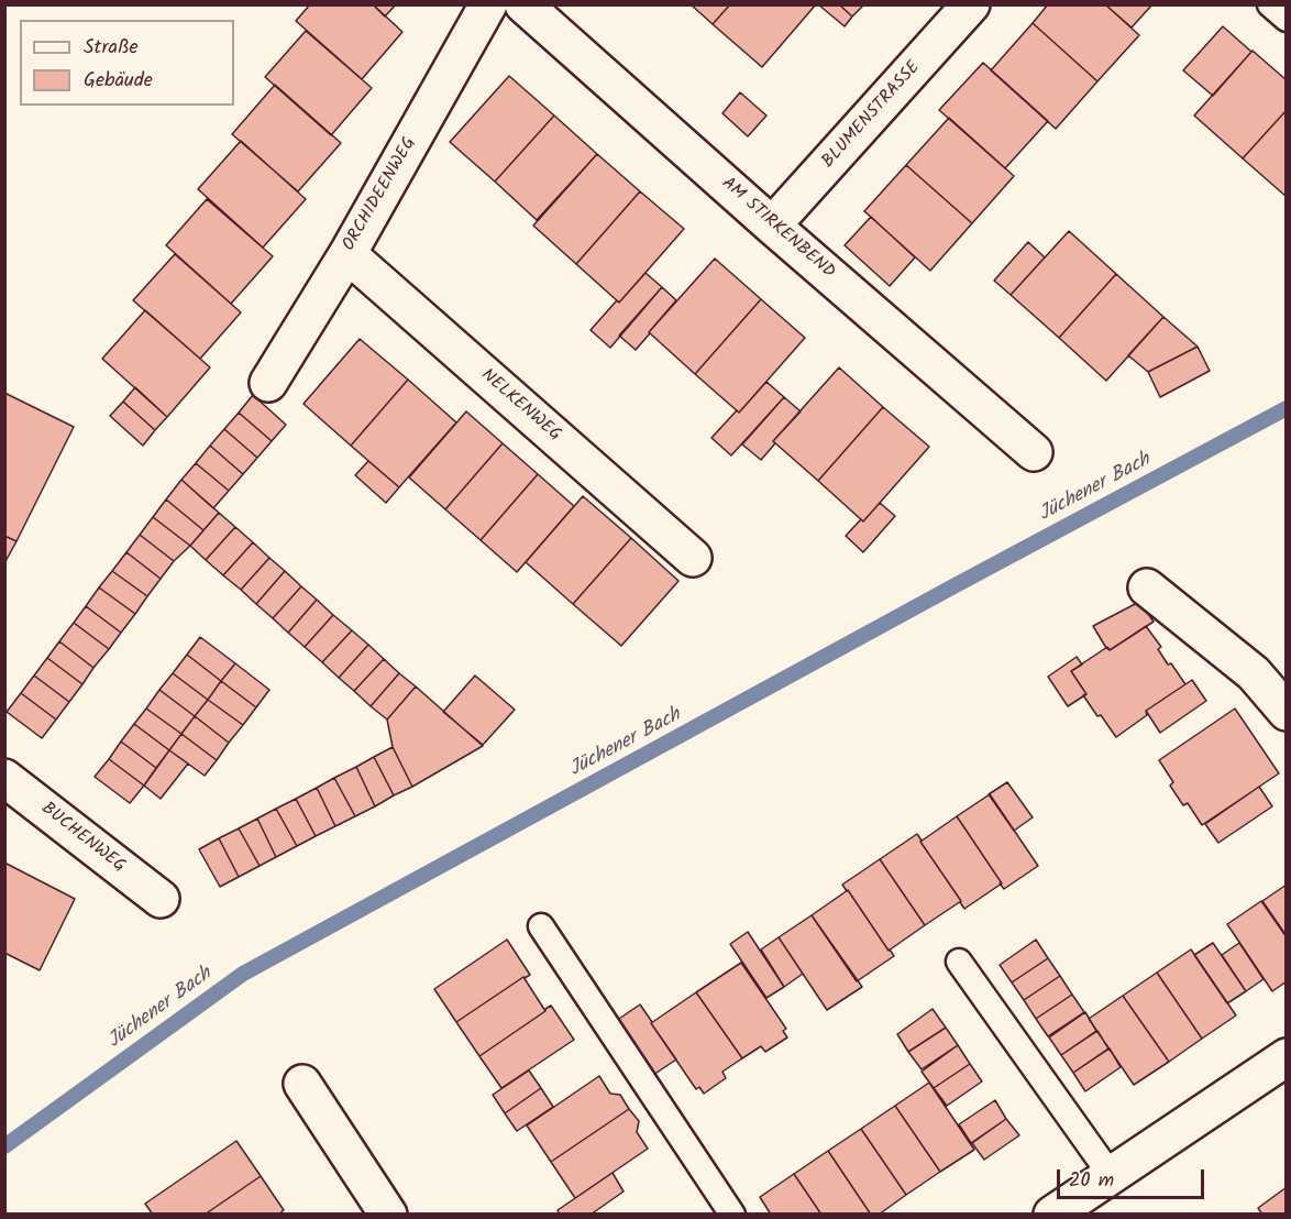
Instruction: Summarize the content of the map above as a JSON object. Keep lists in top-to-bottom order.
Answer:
{
  "streets": {
    "street": [
      "BLUMENSTRASSE",
      "ORCHIDEENWEG",
      "AM STIRKENBEND",
      "NELKENWEG",
      "BUCHENWEG"
    ]
  },
  "crossings": [
    ["BLUMENSTRASSE", "AM STIRKENBEND"],
    ["ORCHIDEENWEG", "NELKENWEG"]
  ],
  "water": ["Jüchener Bach"],
  "legend": ["Straße", "Gebäude"],
  "scale_bar": "20 m"
}
